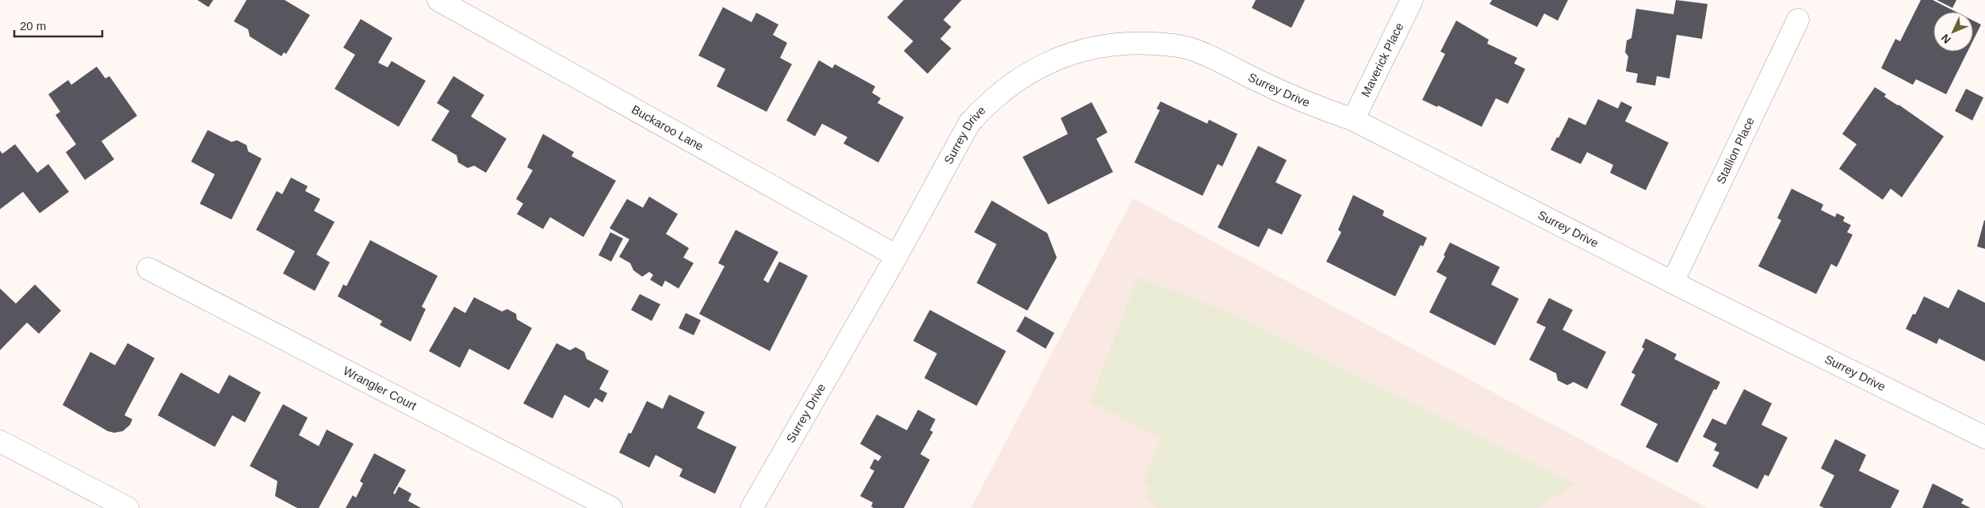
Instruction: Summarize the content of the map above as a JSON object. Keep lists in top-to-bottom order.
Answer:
{
  "streets": {
    "street": [
      "Maverick Place",
      "Surrey Drive",
      "Buckaroo Lane",
      "Stallion Place",
      "Wrangler Court"
    ]
  },
  "crossings": [
    ["Maverick Place", "Surrey Drive"],
    ["Surrey Drive", "Buckaroo Lane"],
    ["Surrey Drive", "Stallion Place"]
  ],
  "scale_bar": "20 m",
  "north": "bottom left"
}
